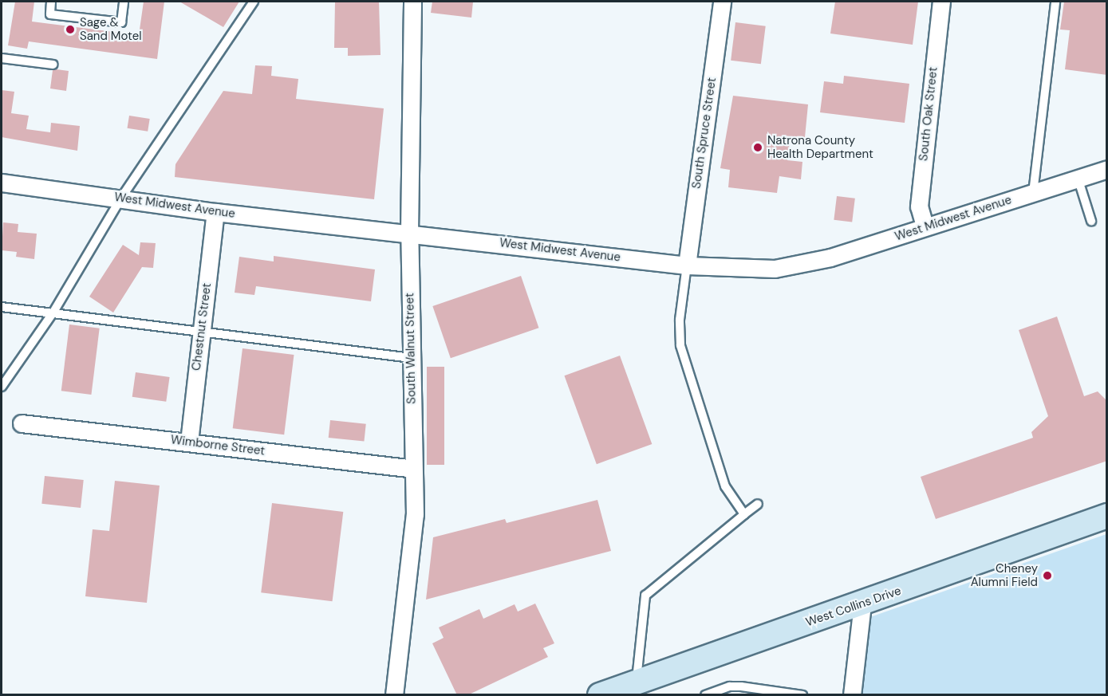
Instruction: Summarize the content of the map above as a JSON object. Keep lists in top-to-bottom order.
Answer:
{
  "streets": {
    "main road": ["West Collins Drive"],
    "street": [
      "South Oak Street",
      "South Spruce Street",
      "West Midwest Avenue",
      "Chestnut Street",
      "South Walnut Street",
      "Wimborne Street"
    ]
  },
  "crossings": [
    ["South Oak Street", "West Midwest Avenue"],
    ["South Spruce Street", "West Midwest Avenue"],
    ["West Midwest Avenue", "Chestnut Street"],
    ["West Midwest Avenue", "South Walnut Street"],
    ["Chestnut Street", "Wimborne Street"],
    ["South Walnut Street", "Wimborne Street"]
  ],
  "places": ["Sage & Sand Motel", "Natrona County Health Department", "Cheney Alumni Field"]
}
